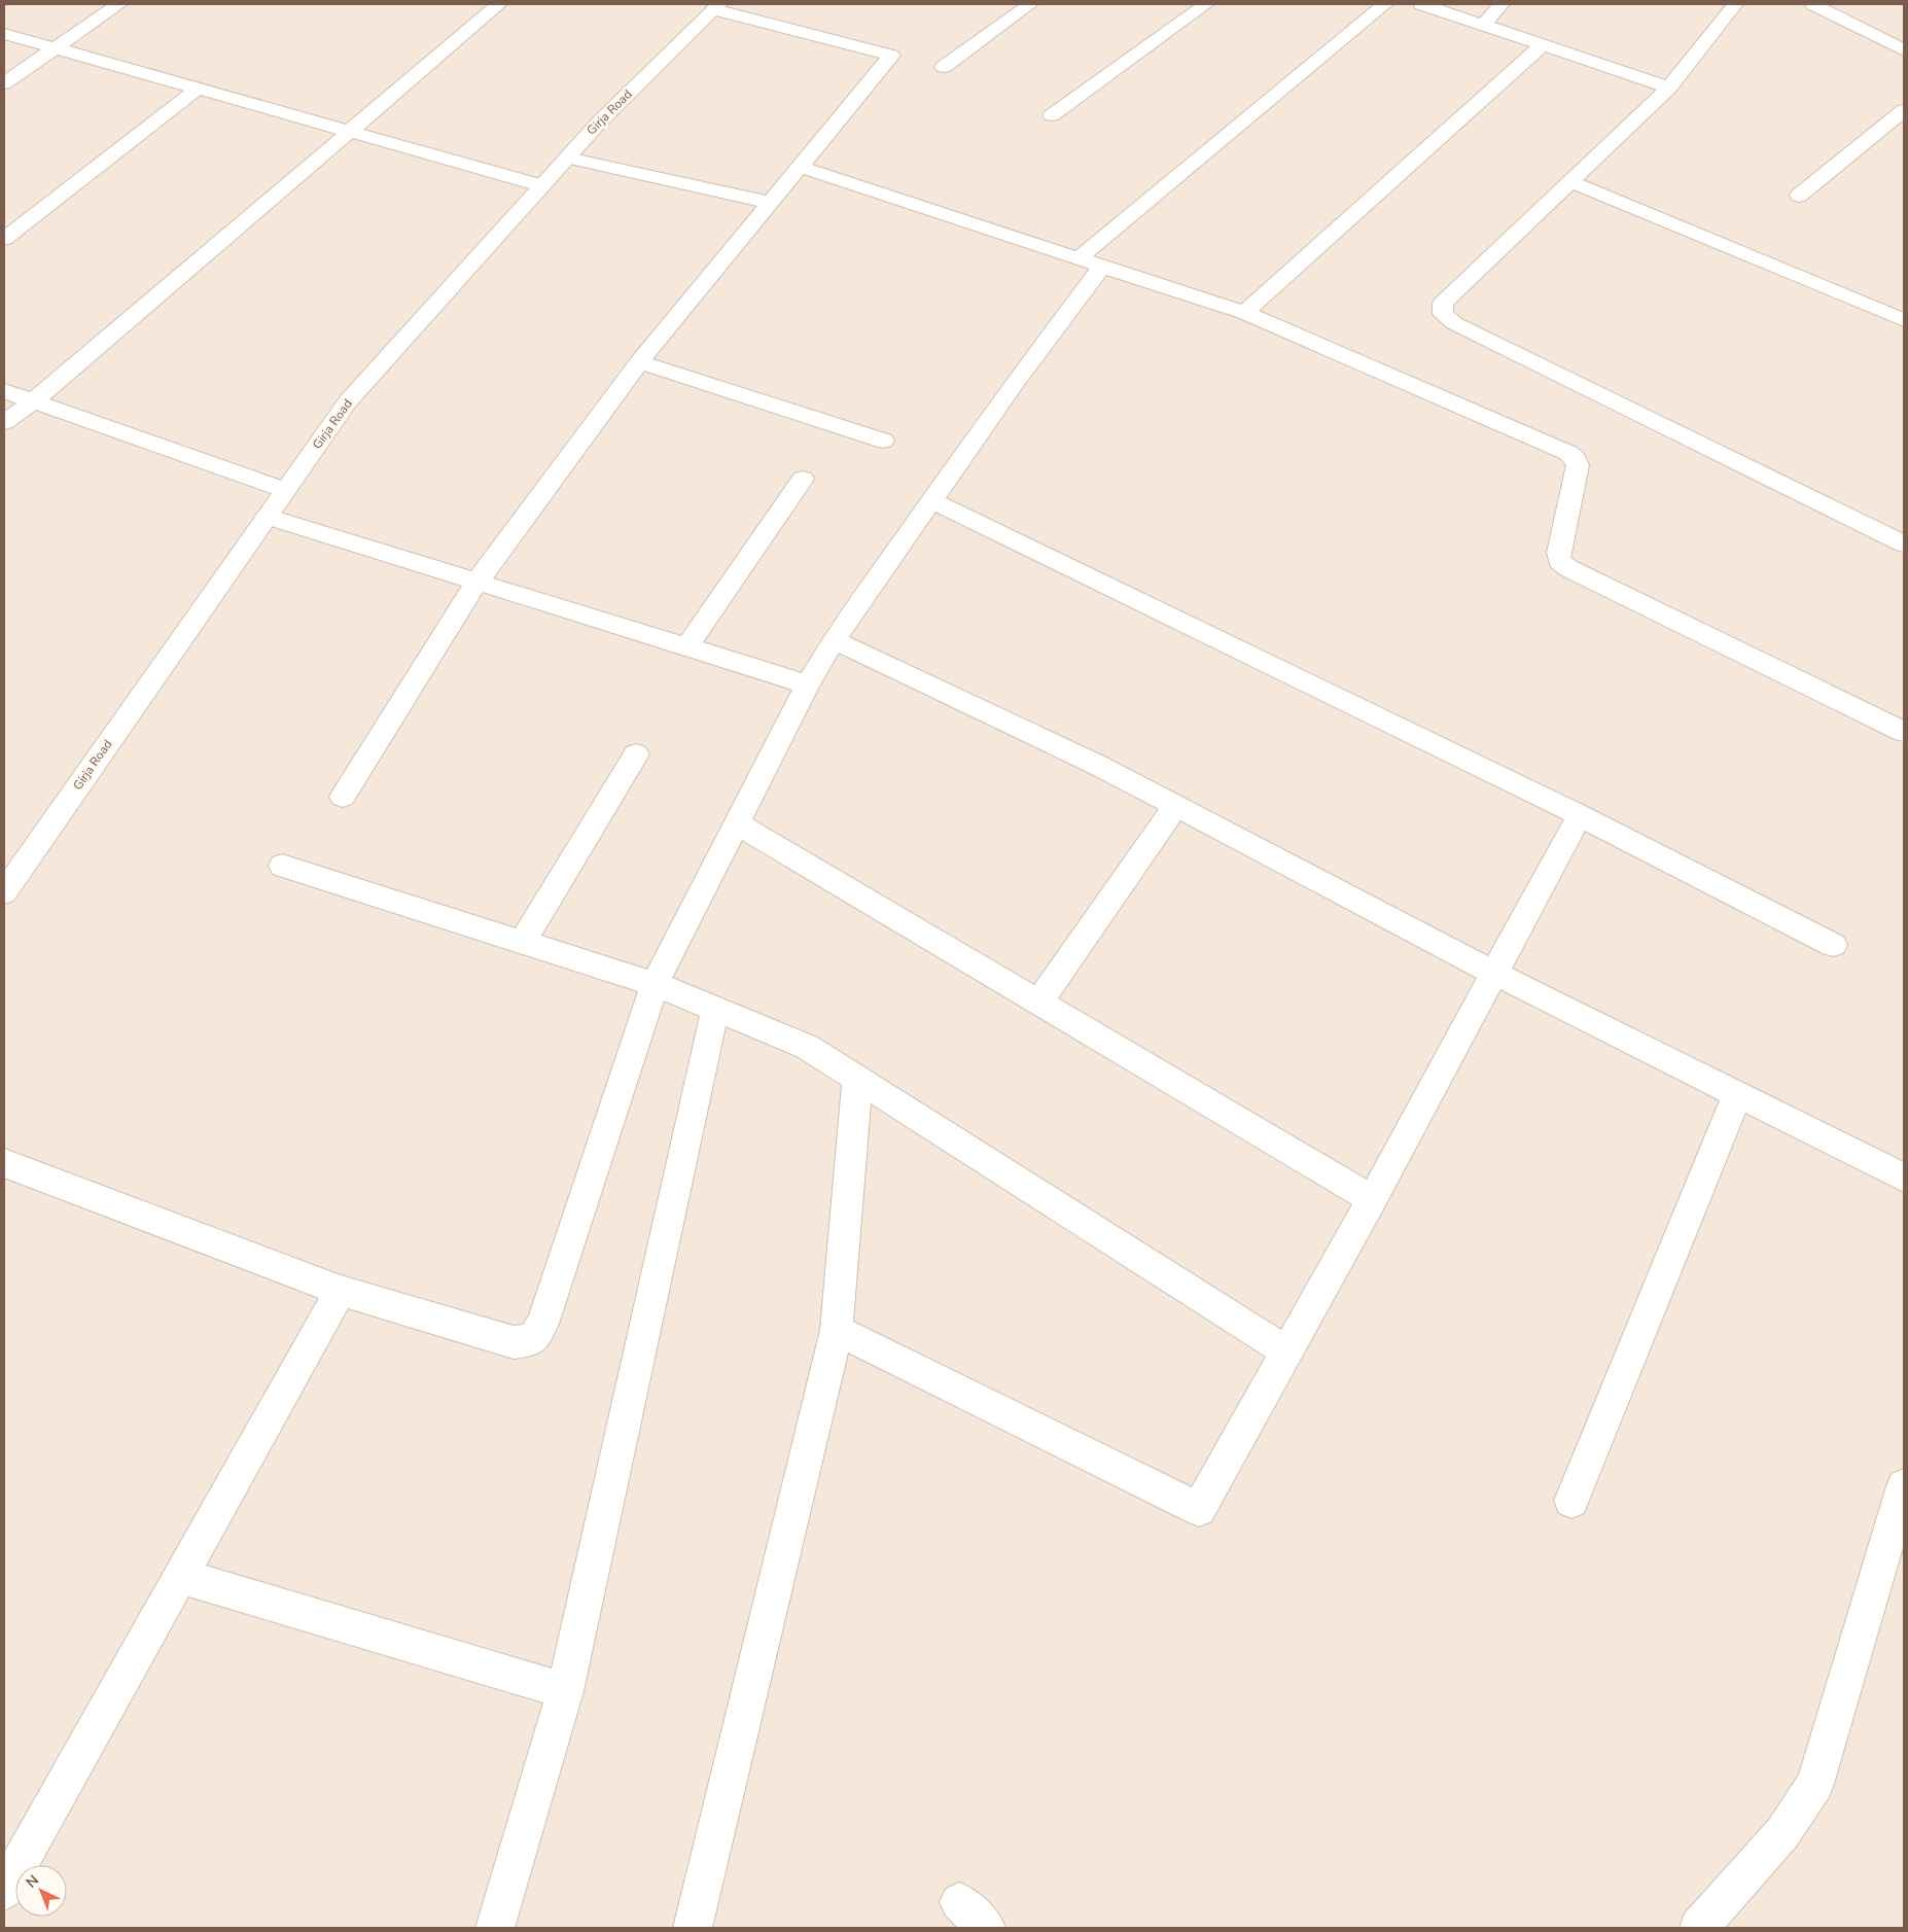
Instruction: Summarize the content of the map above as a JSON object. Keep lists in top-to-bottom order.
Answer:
{
  "streets": {
    "street": ["Girja Road"]
  },
  "north": "top left"
}
